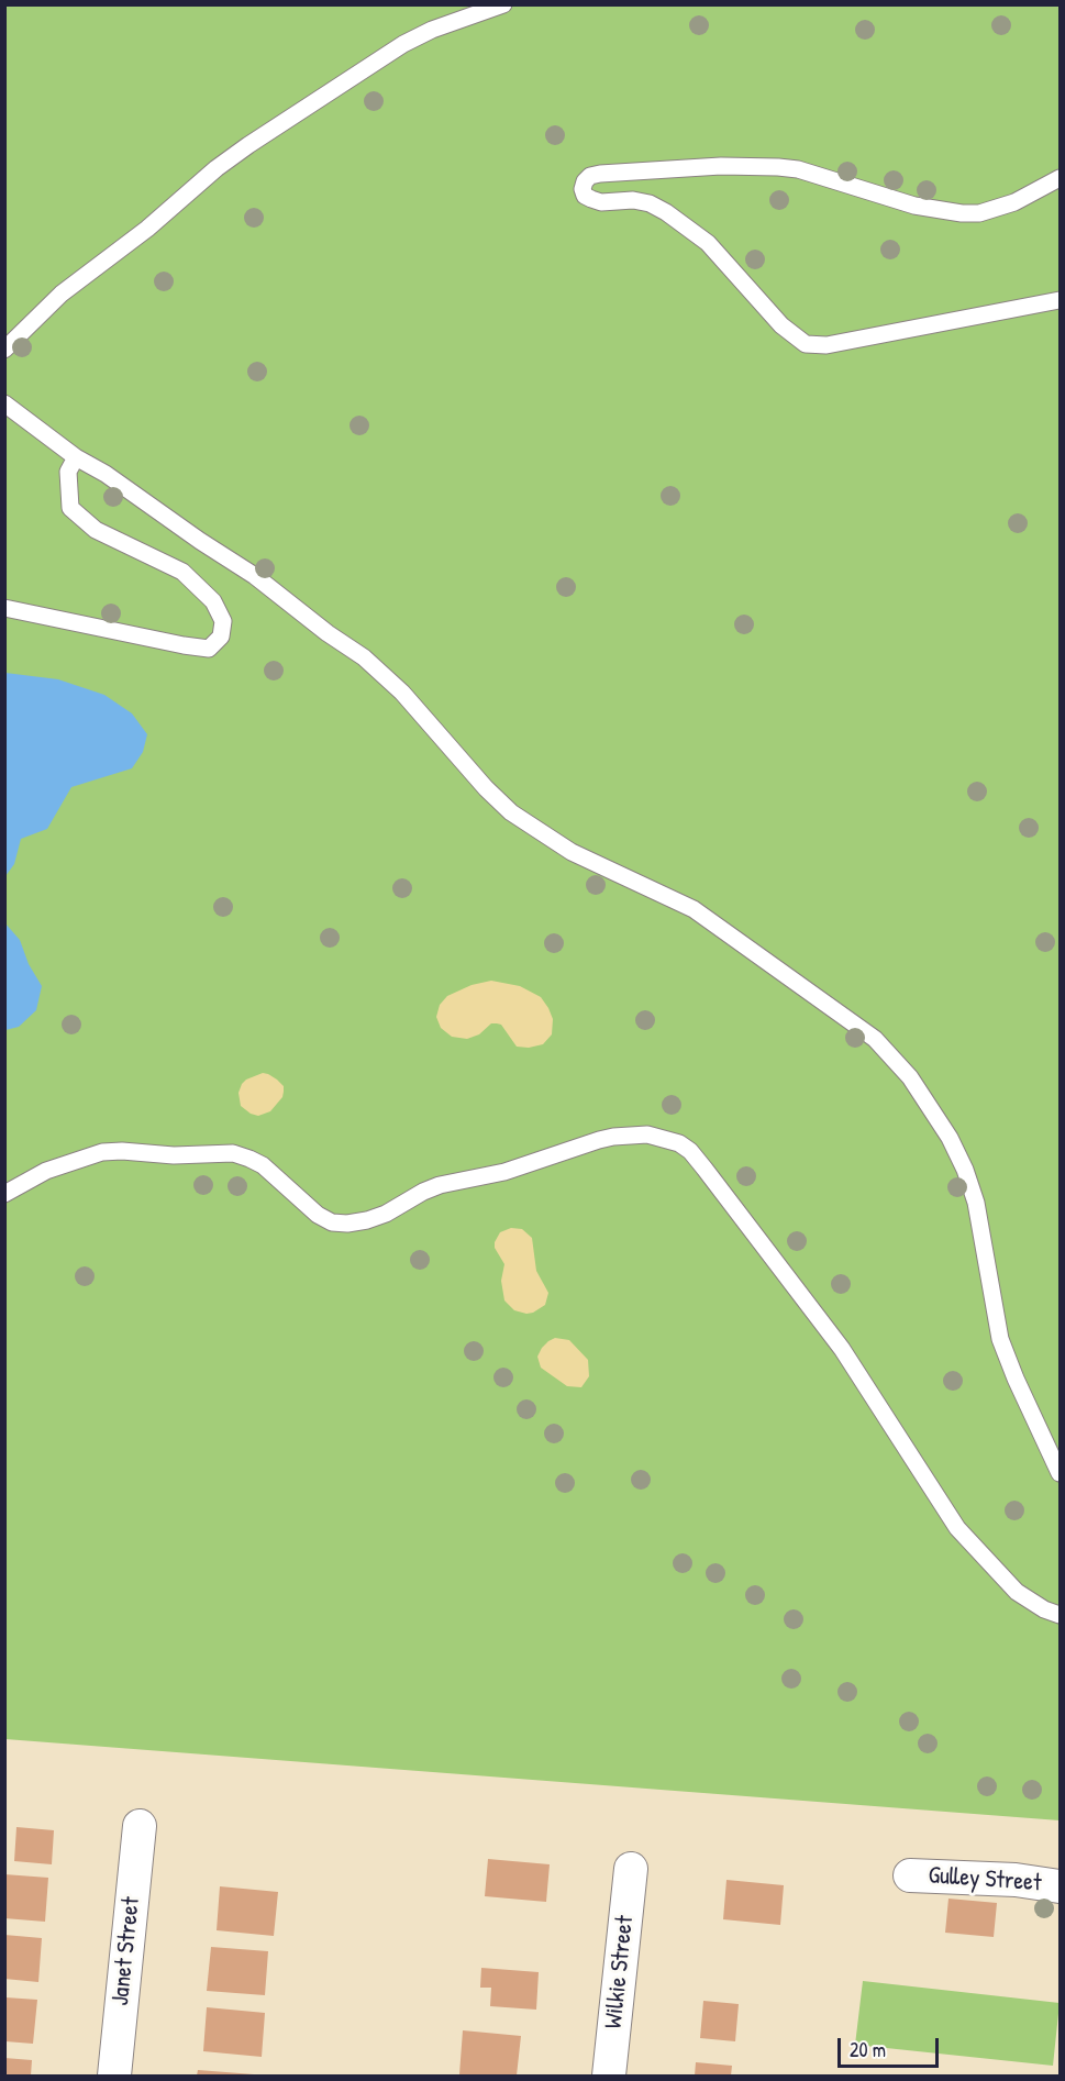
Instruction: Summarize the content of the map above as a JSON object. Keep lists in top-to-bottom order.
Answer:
{
  "streets": {
    "street": ["Gulley Street", "Janet Street", "Wilkie Street"]
  },
  "scale_bar": "20 m"
}
